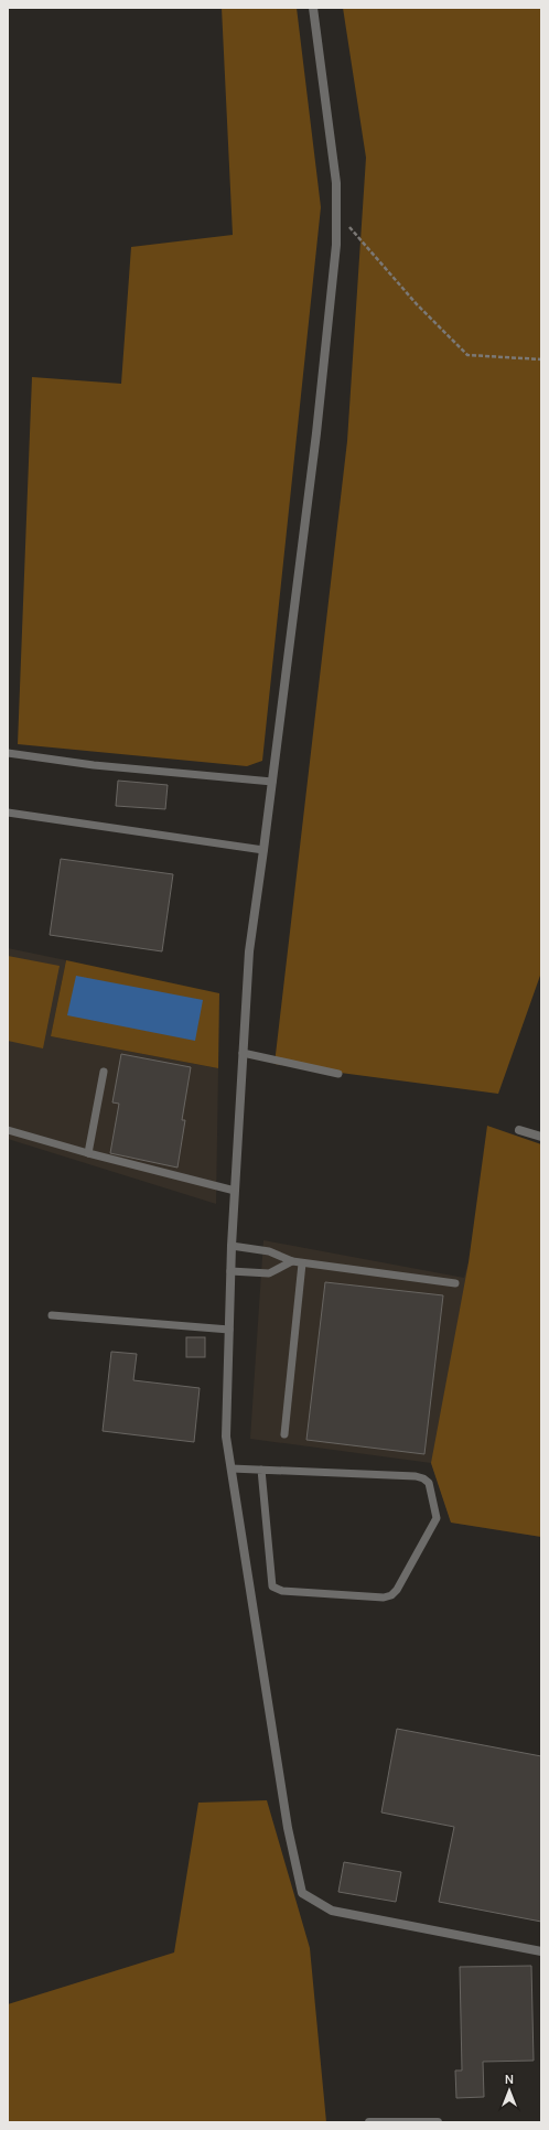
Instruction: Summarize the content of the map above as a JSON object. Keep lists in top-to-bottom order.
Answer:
{
  "north": "top"
}
